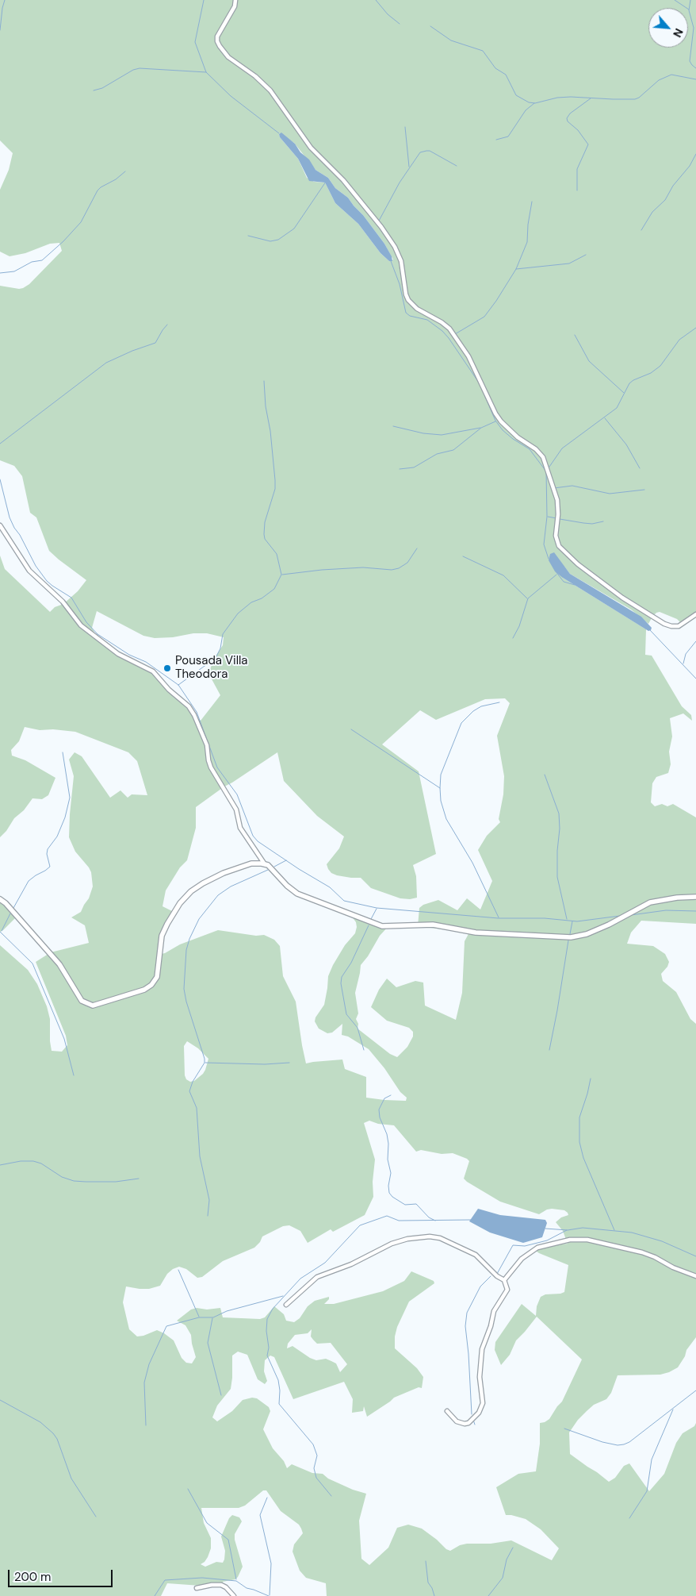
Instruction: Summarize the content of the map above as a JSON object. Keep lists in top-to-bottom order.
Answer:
{
  "places": ["Pousada Villa Theodora"],
  "scale_bar": "200 m",
  "north": "bottom right"
}
